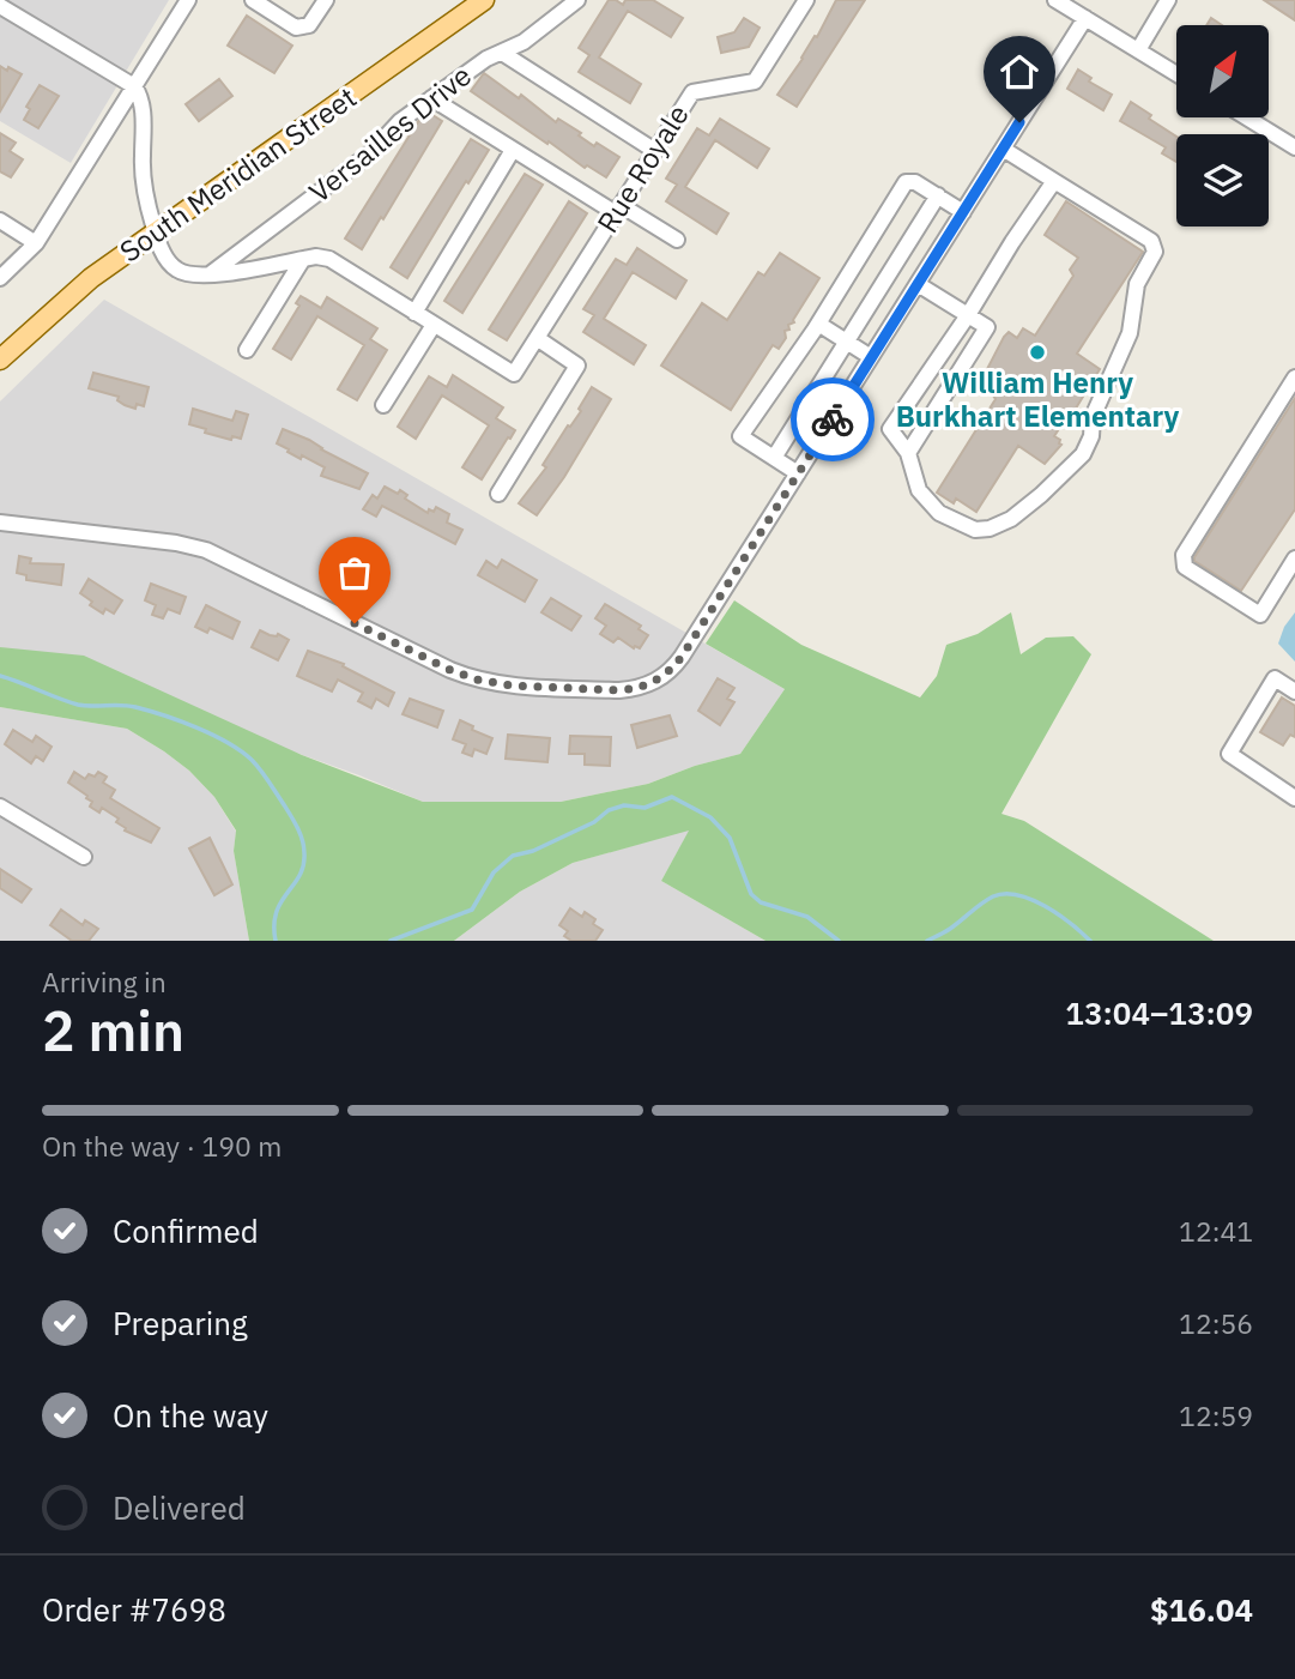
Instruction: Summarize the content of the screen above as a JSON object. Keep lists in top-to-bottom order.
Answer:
{
  "streets": {
    "main road": ["South Meridian Street"],
    "street": ["Versailles Drive", "Rue Royale"]
  },
  "places": ["William Henry Burkhart Elementary"],
  "north": "top right",
  "page": {
    "heading": ["2 min", "Arriving in", "13:04–13:09"],
    "panel": ["Order #7698", "$16.04"],
    "bar": "On the way · 190 m",
    "list": [
      ["Confirmed", "12:41"],
      ["Preparing", "12:56"],
      ["On the way", "12:59"],
      "Delivered"
    ]
  }
}
